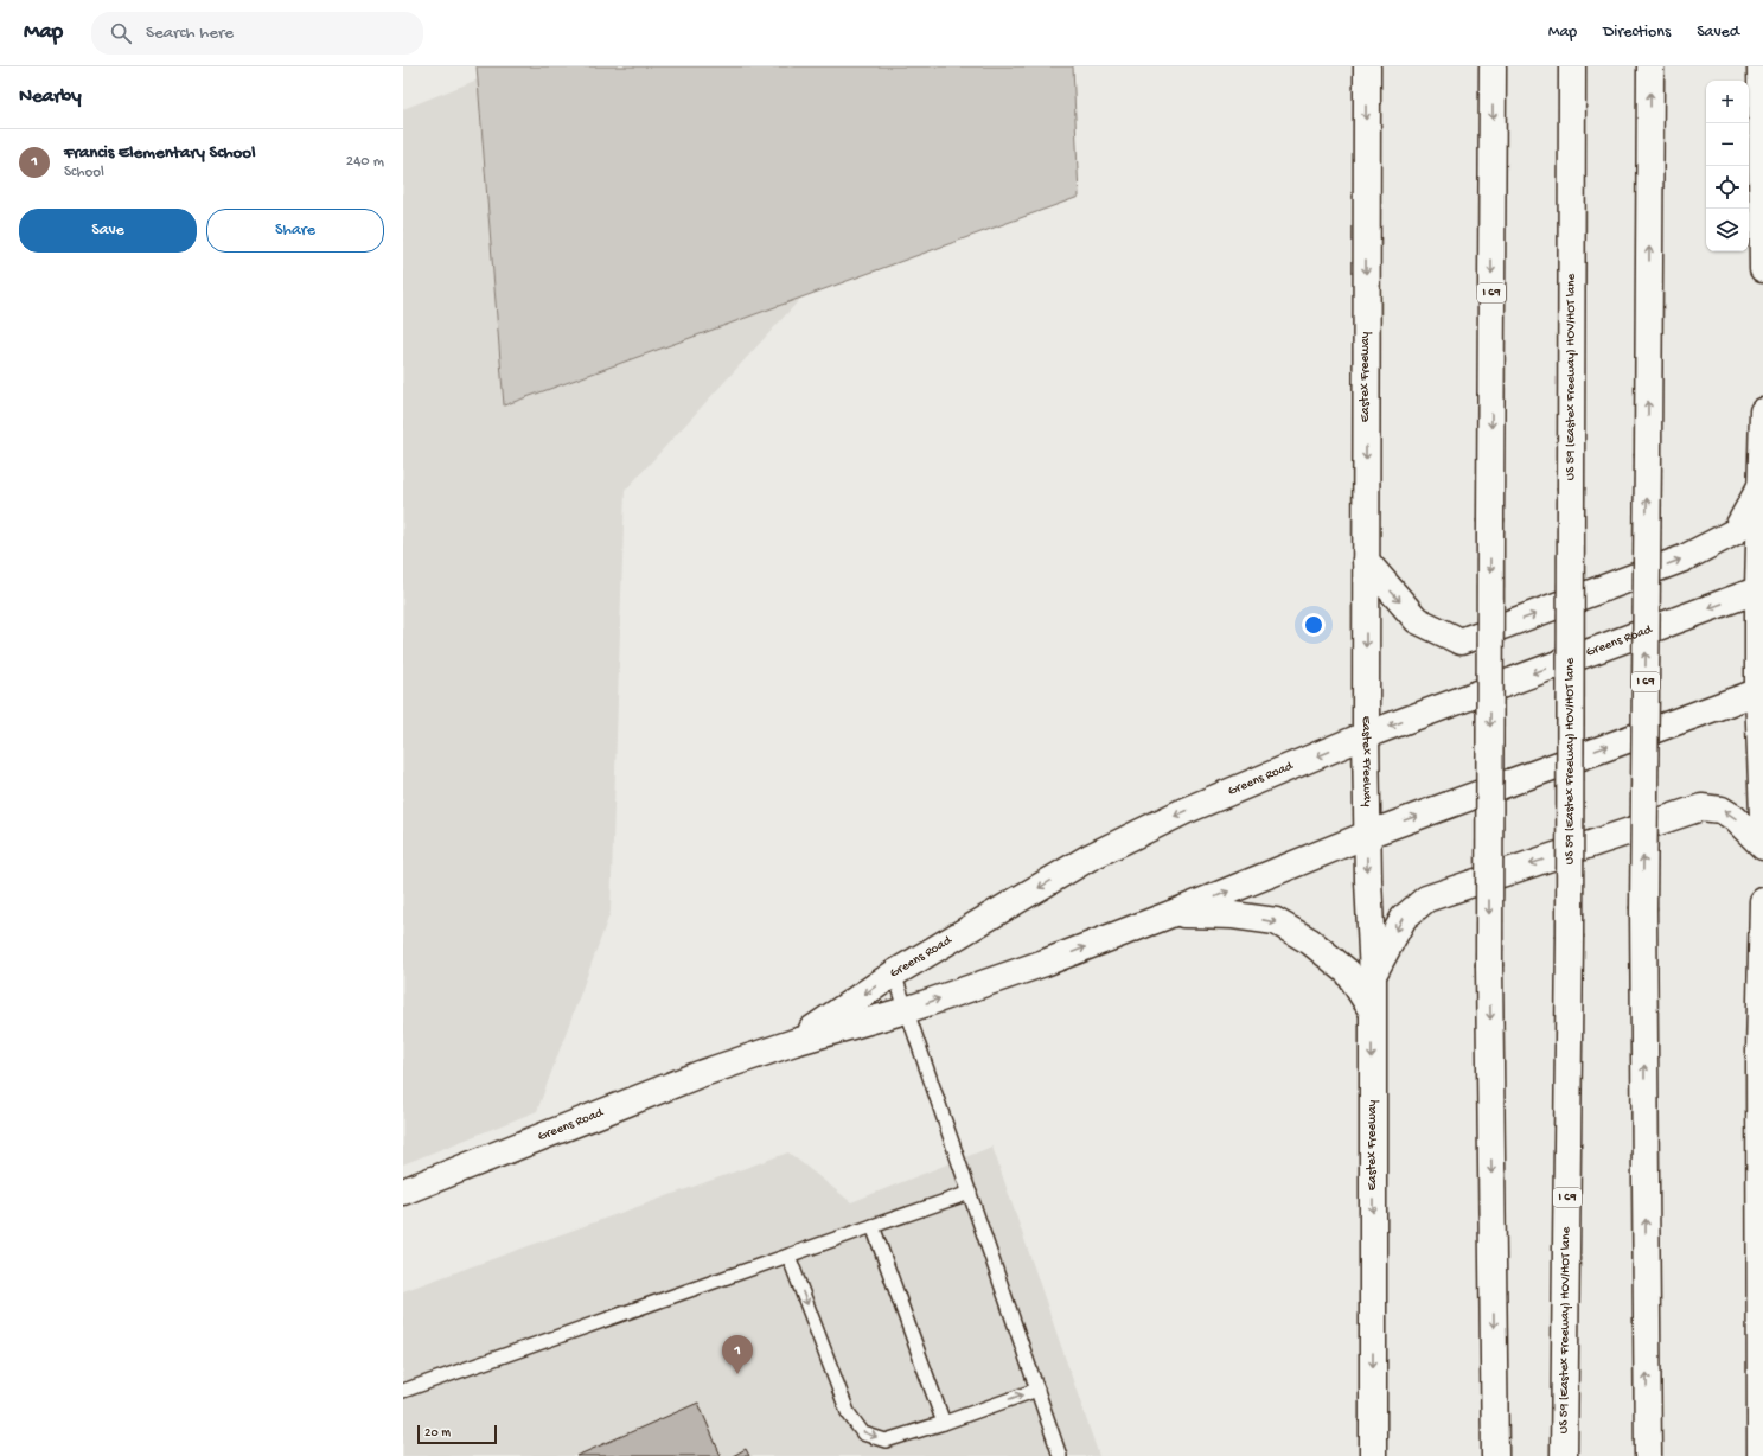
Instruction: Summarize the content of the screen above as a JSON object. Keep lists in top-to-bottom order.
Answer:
{
  "streets": {
    "main road": [
      "I 69",
      "Eastex Freeway",
      "US 59 (Eastex Freeway) HOV/HOT lane",
      "Greens Road"
    ]
  },
  "crossings": [
    ["Eastex Freeway", "Greens Road"]
  ],
  "scale_bar": "20 m",
  "page": {
    "header": "Map",
    "search": "Search here",
    "nav": ["Map", "Directions", "Saved"],
    "heading": "Nearby",
    "map_buttons": ["+", "−"],
    "list": [
      {
        "mark": "1",
        "name": "Francis Elementary School",
        "note": "School",
        "value": "240 m"
      }
    ],
    "buttons": ["Save", "Share"],
    "pins": "1",
    "scale": "20 m"
  }
}
